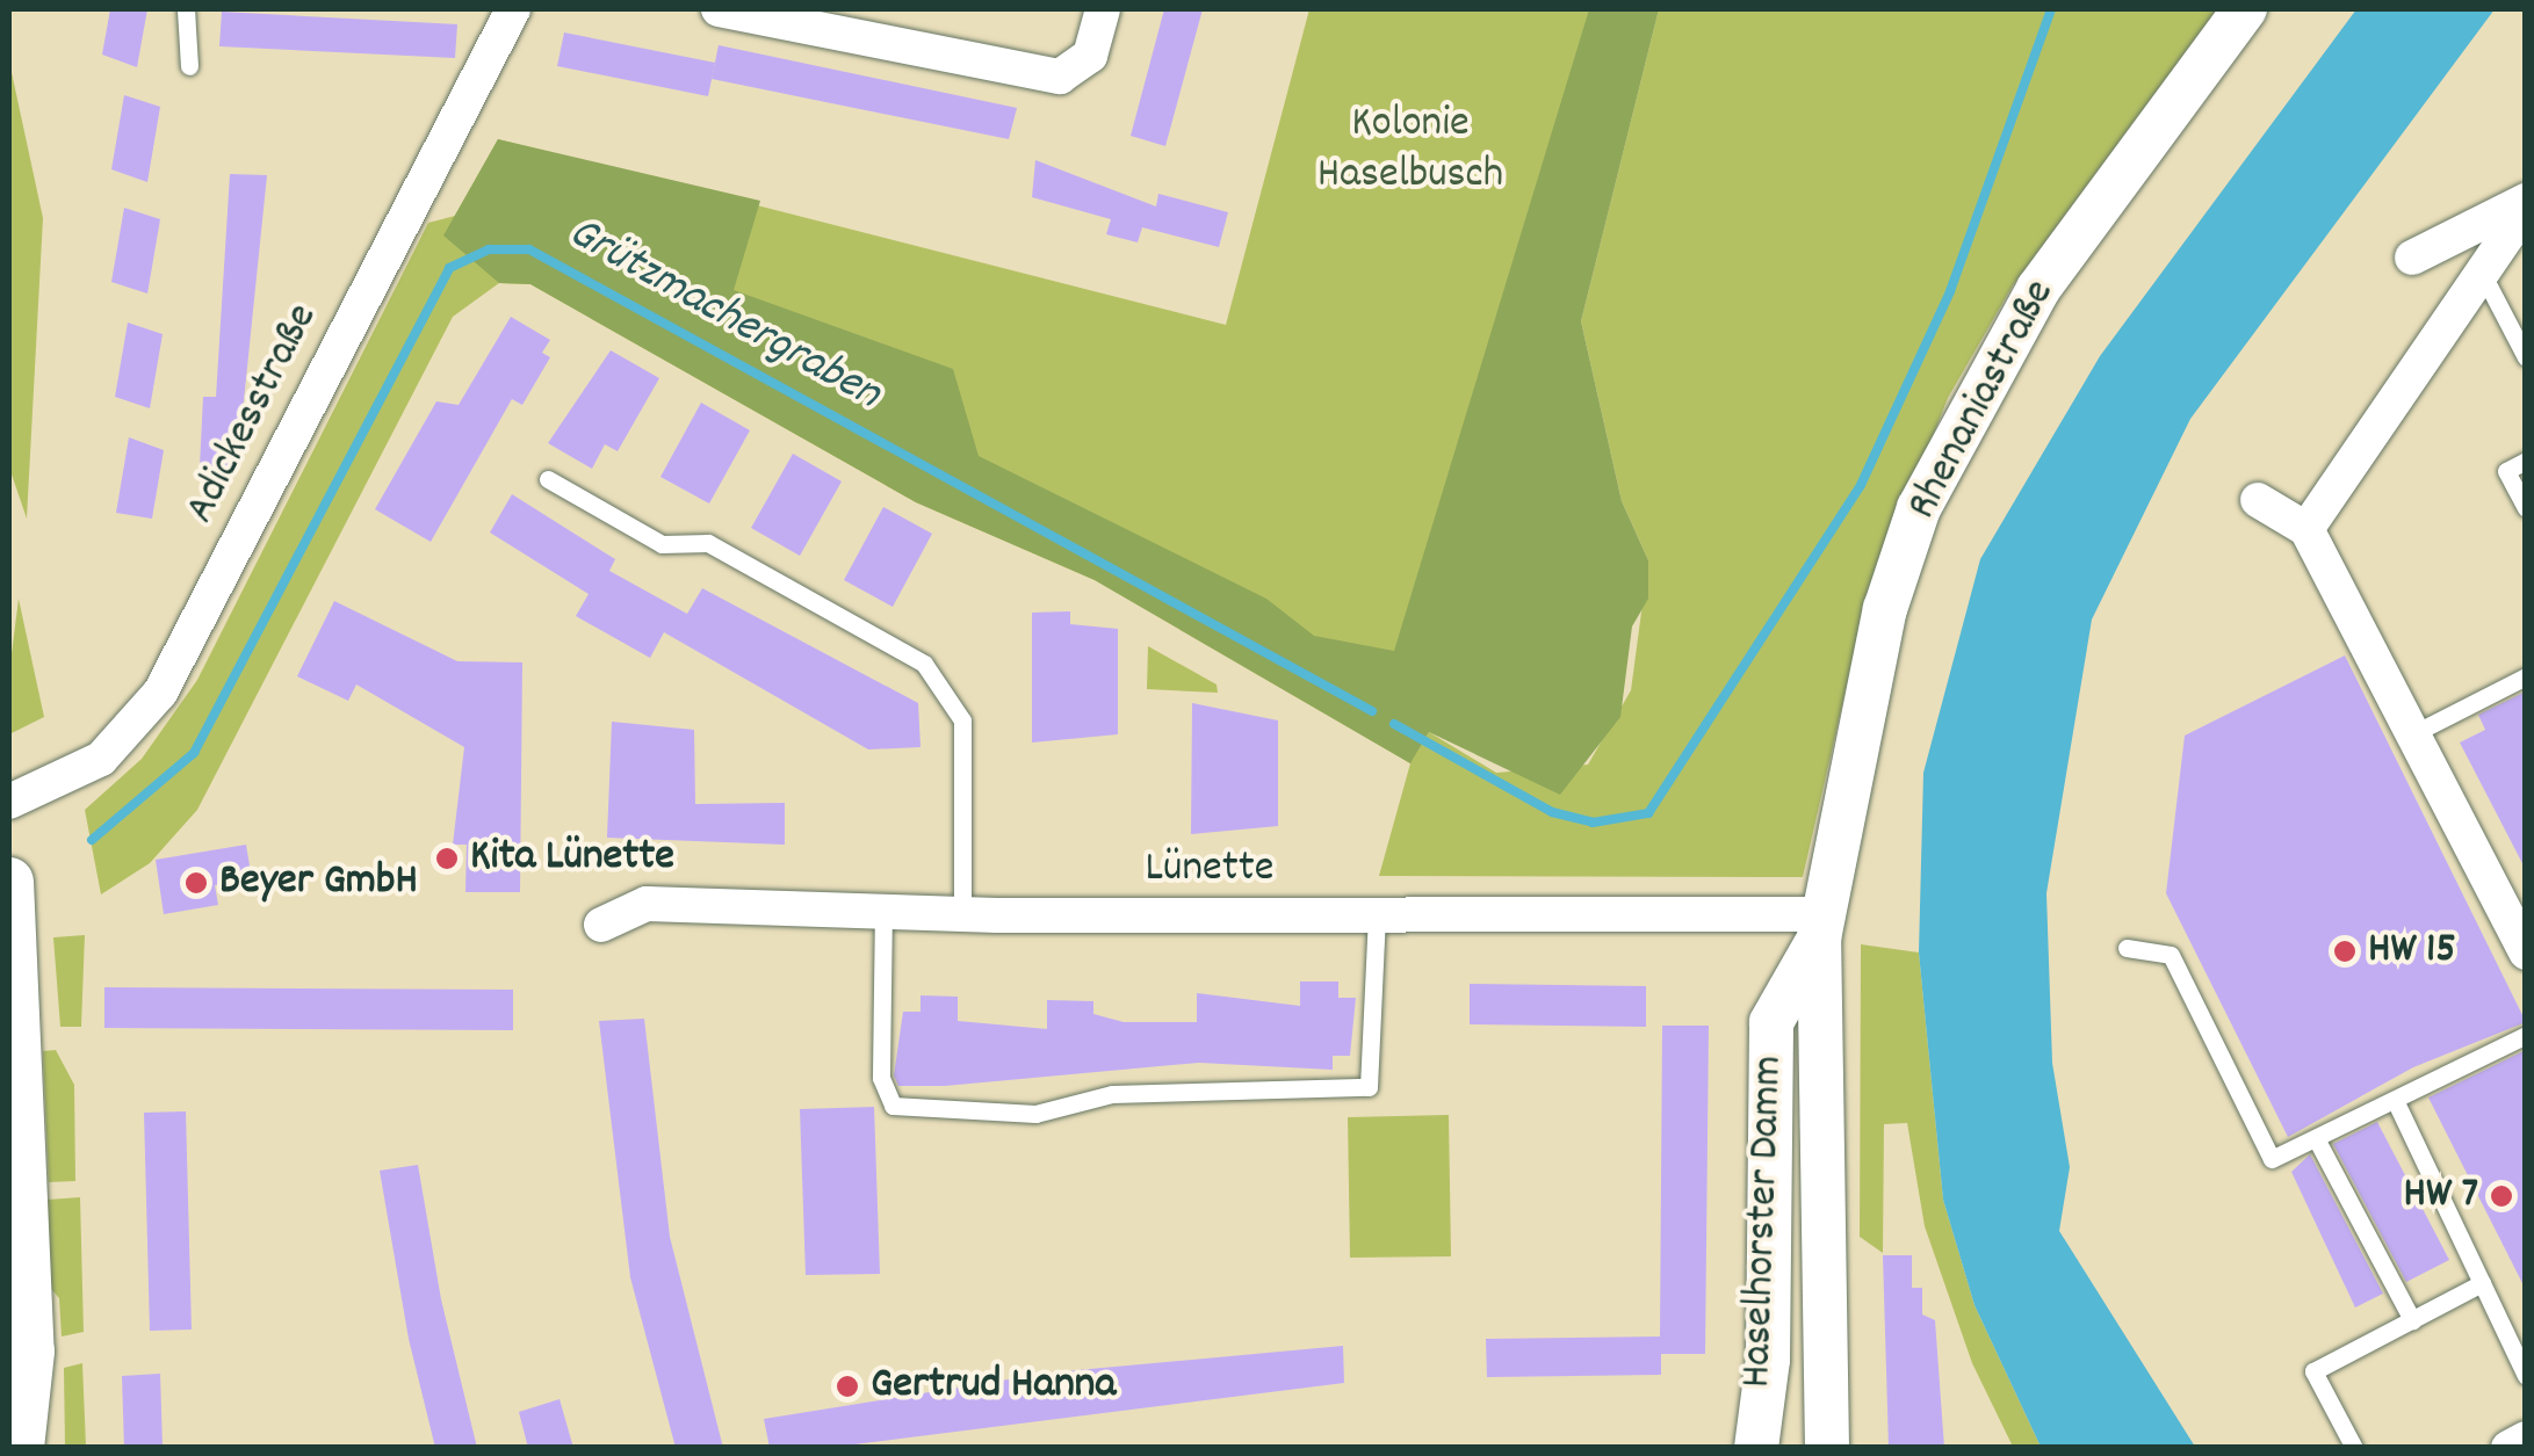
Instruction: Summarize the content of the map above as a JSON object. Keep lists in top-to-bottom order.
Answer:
{
  "streets": {
    "street": [
      "Rhenaniastraße",
      "Adickesstraße",
      "Lünette",
      "Haselhorster Damm"
    ]
  },
  "crossings": [
    ["Rhenaniastraße", "Lünette"],
    ["Rhenaniastraße", "Haselhorster Damm"],
    ["Lünette", "Haselhorster Damm"]
  ],
  "water": ["Grützmachergraben"],
  "parks": ["Kolonie Haselbusch"],
  "places": [
    "Kita Lünette",
    "Beyer GmbH",
    "HW 15",
    "HW 7",
    "Gertrud Hanna"
  ]
}
